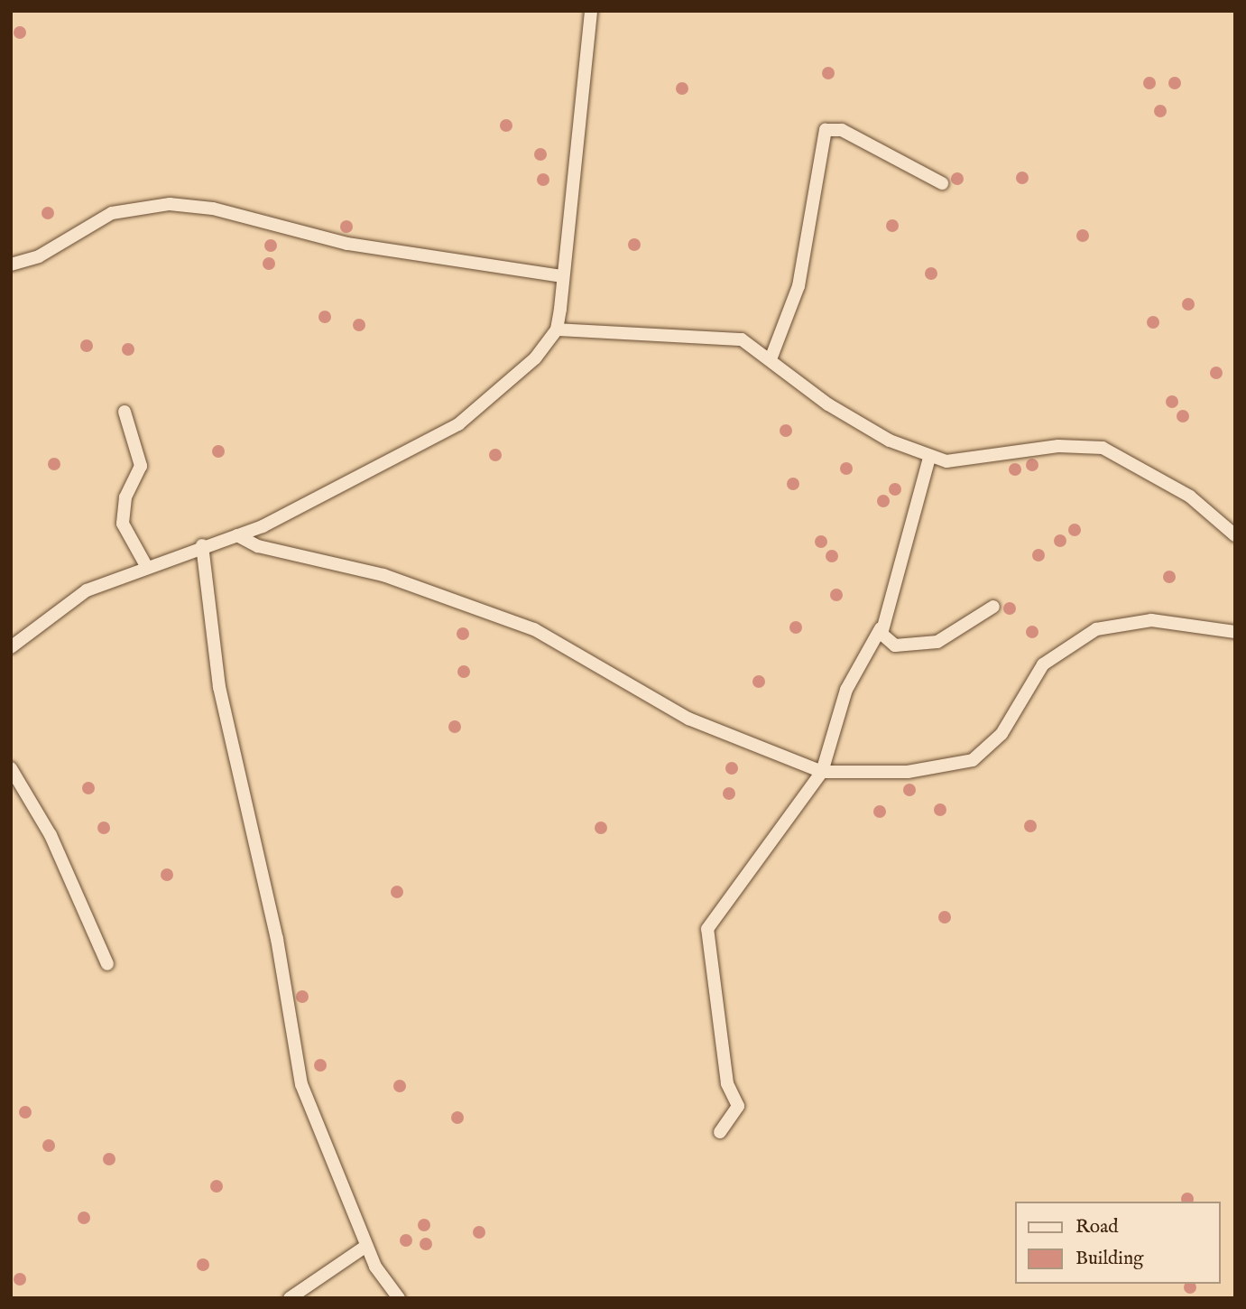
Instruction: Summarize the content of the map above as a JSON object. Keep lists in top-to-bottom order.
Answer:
{
  "legend": ["Road", "Building"]
}
